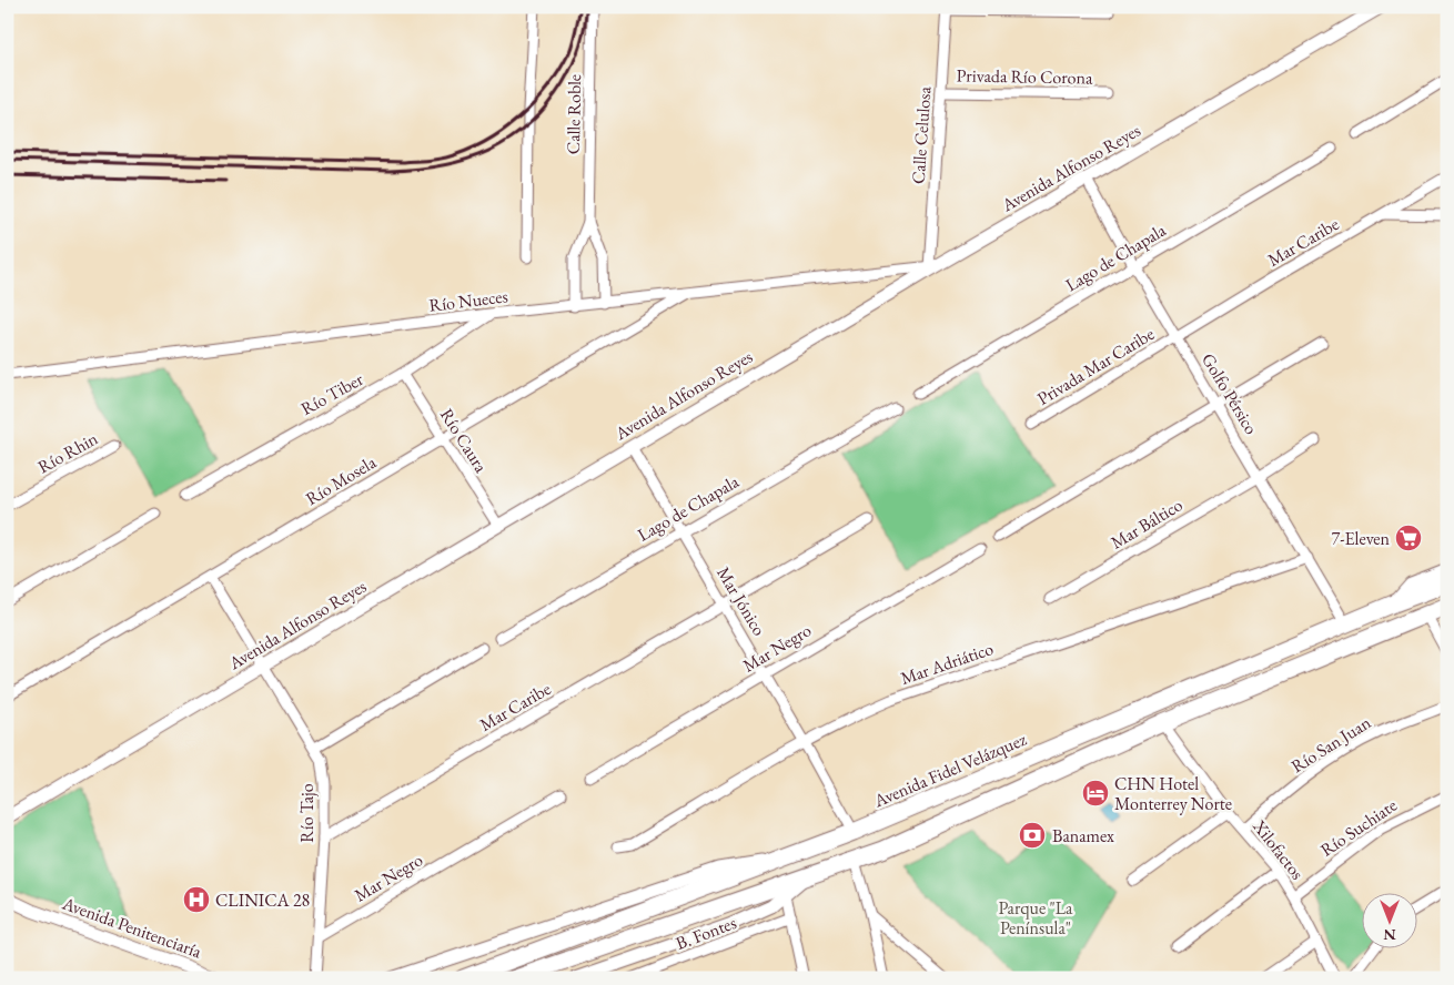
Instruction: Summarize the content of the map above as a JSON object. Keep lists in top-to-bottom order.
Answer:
{
  "streets": {
    "highway": ["Avenida Fidel Velázquez"],
    "street": [
      "Privada Río Corona",
      "Calle Roble",
      "Calle Celulosa",
      "Avenida Alfonso Reyes",
      "Mar Caribe",
      "Lago de Chapala",
      "Río Nueces",
      "Privada Mar Caribe",
      "Río Tiber",
      "Golfo Pérsico",
      "Río Caura",
      "Río Rhin",
      "Río Mosela",
      "Mar Báltico",
      "Mar Jónico",
      "Mar Negro",
      "Mar Adriático",
      "Río San Juan",
      "Río Tajo",
      "Río Suchiate",
      "Xilofactos",
      "Avenida Penitenciaría",
      "B. Fontes"
    ]
  },
  "crossings": [
    ["Privada Río Corona", "Calle Celulosa"],
    ["Calle Roble", "Río Nueces"],
    ["Calle Celulosa", "Avenida Alfonso Reyes"],
    ["Calle Celulosa", "Río Nueces"],
    ["Avenida Alfonso Reyes", "Río Nueces"],
    ["Avenida Alfonso Reyes", "Golfo Pérsico"],
    ["Avenida Alfonso Reyes", "Río Caura"],
    ["Avenida Alfonso Reyes", "Mar Jónico"],
    ["Avenida Alfonso Reyes", "Río Tajo"],
    ["Mar Caribe", "Privada Mar Caribe"],
    ["Mar Caribe", "Golfo Pérsico"],
    ["Mar Caribe", "Mar Jónico"],
    ["Mar Caribe", "Río Tajo"],
    ["Lago de Chapala", "Golfo Pérsico"],
    ["Lago de Chapala", "Mar Jónico"],
    ["Río Nueces", "Río Tiber"],
    ["Río Nueces", "Río Mosela"],
    ["Privada Mar Caribe", "Golfo Pérsico"],
    ["Río Tiber", "Río Caura"],
    ["Golfo Pérsico", "Mar Báltico"],
    ["Golfo Pérsico", "Mar Adriático"],
    ["Golfo Pérsico", "Avenida Fidel Velázquez"],
    ["Río Caura", "Río Mosela"],
    ["Río Mosela", "Río Tajo"],
    ["Mar Jónico", "Mar Negro"],
    ["Mar Jónico", "Mar Adriático"],
    ["Mar Jónico", "Avenida Fidel Velázquez"],
    ["Mar Negro", "Río Tajo"],
    ["Río San Juan", "Xilofactos"],
    ["Río Suchiate", "Xilofactos"]
  ],
  "parks": ["Parque \"La Península\""],
  "places": {
    "supermarket": ["7-Eleven"],
    "hotel": ["CHN Hotel Monterrey Norte"],
    "bank": ["Banamex"],
    "hospital": ["CLINICA 28"]
  },
  "north": "bottom"
}
